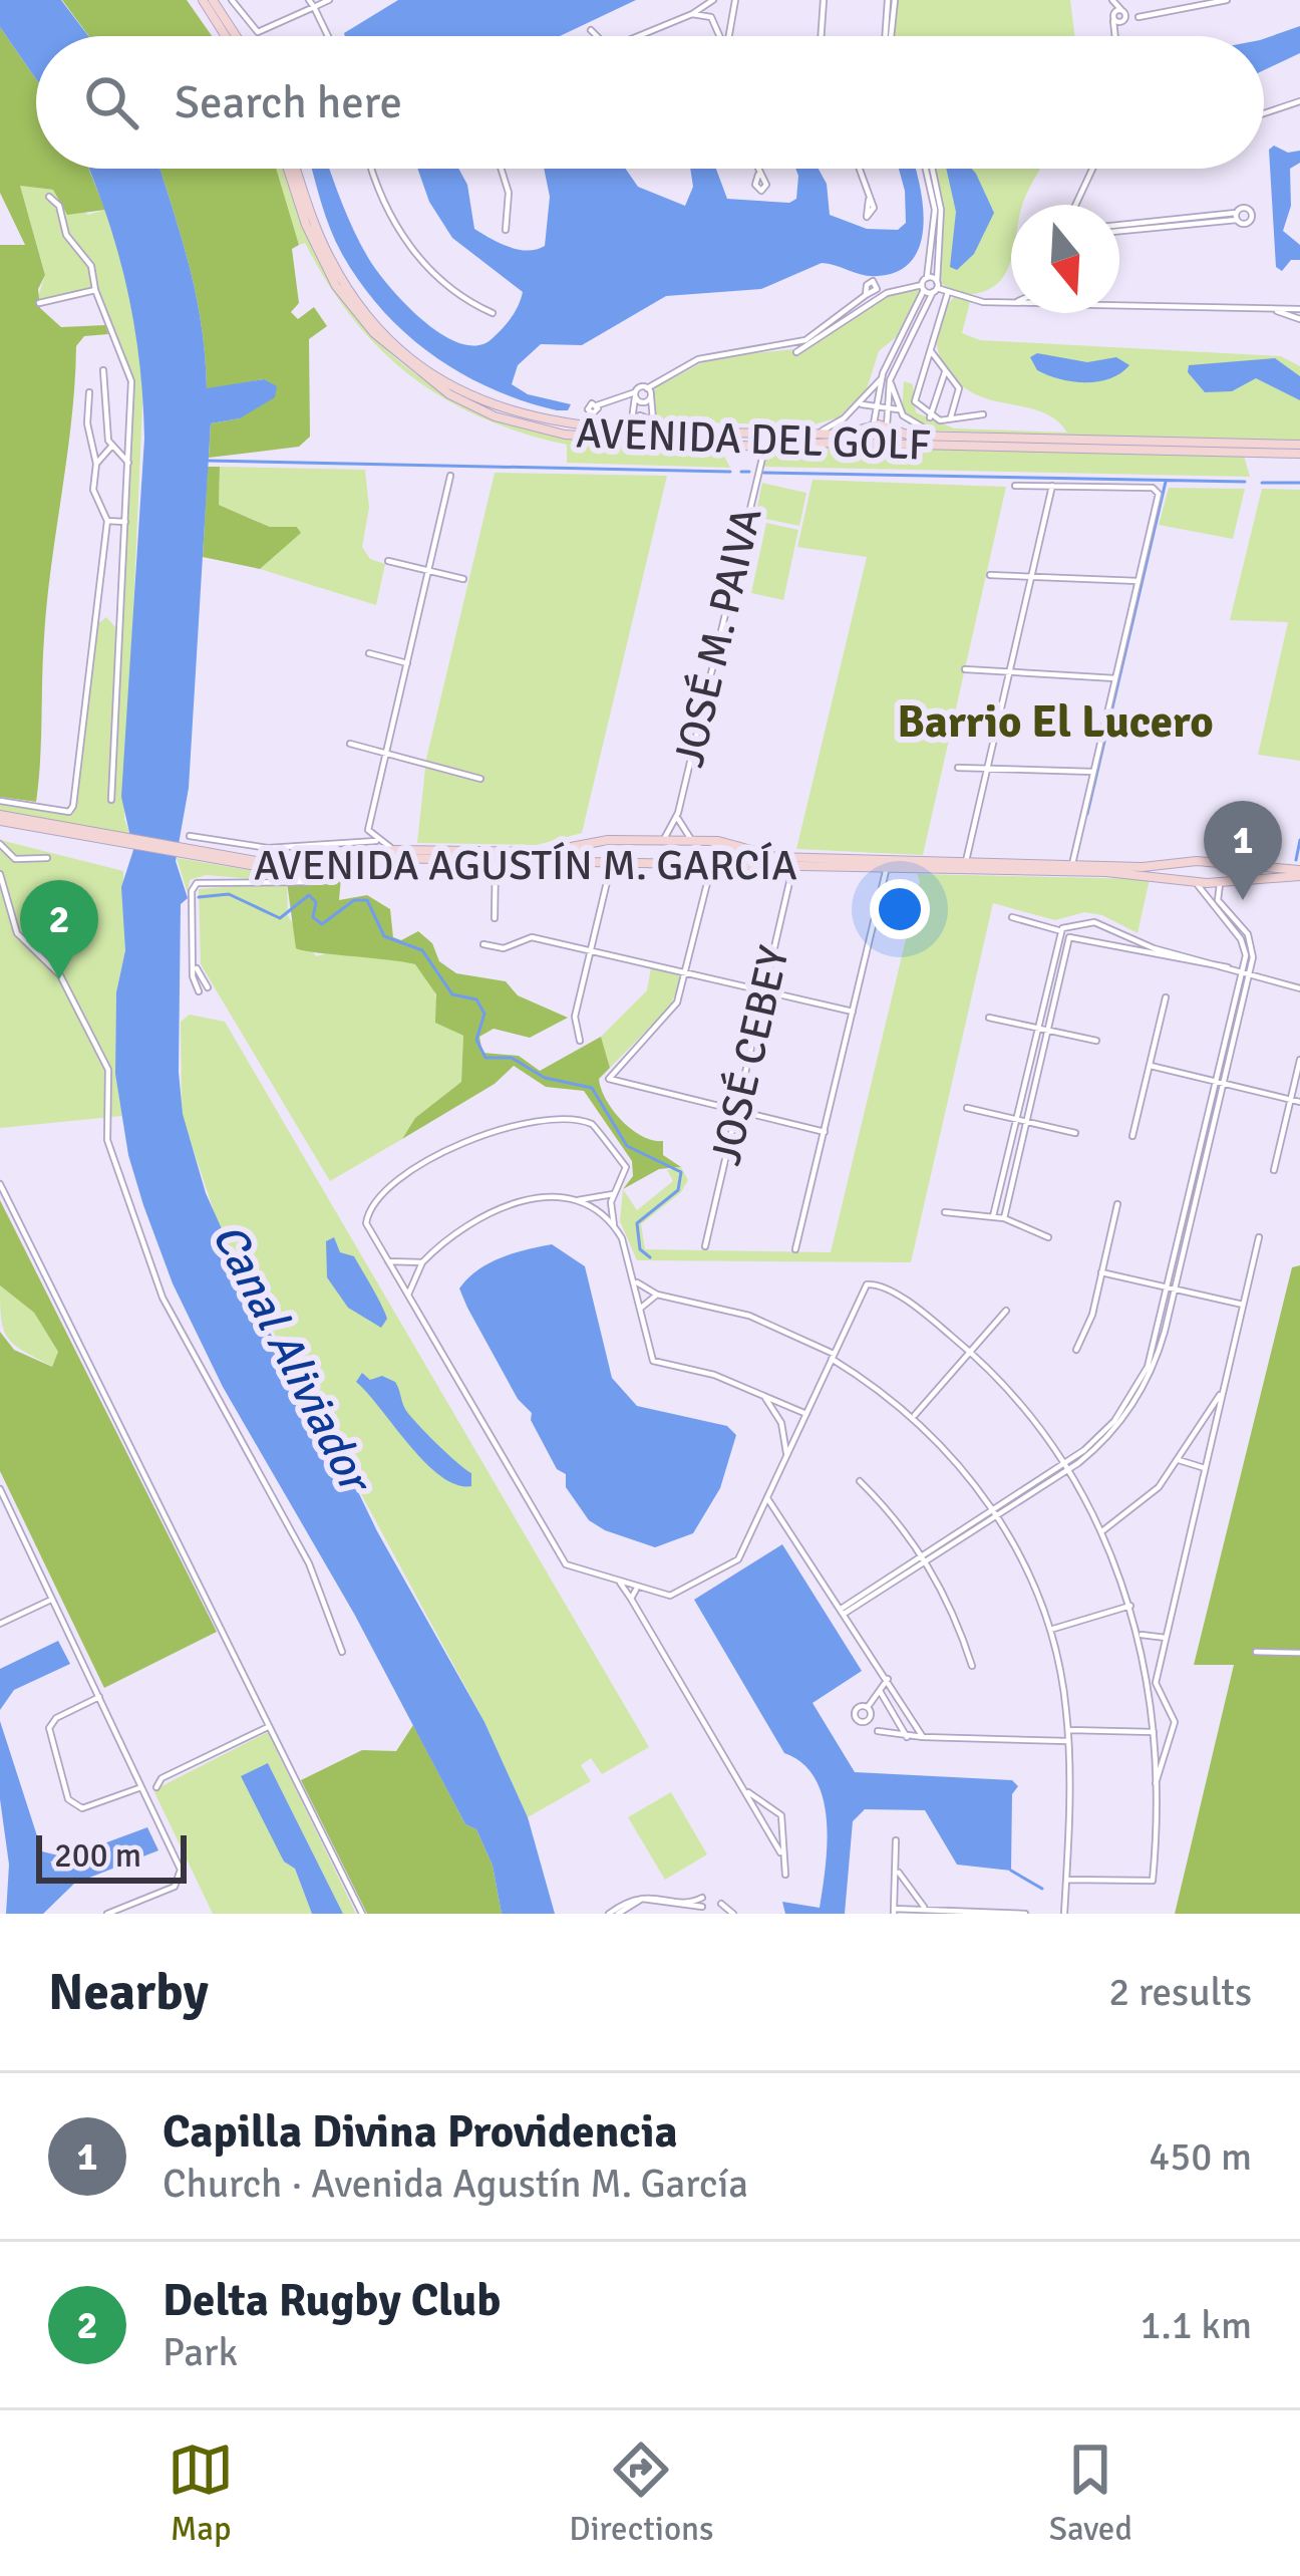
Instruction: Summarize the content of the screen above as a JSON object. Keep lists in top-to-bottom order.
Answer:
{
  "streets": {
    "main road": ["AVENIDA DEL GOLF", "AVENIDA AGUSTÍN M. GARCÍA"],
    "street": ["JOSÉ M. PAIVA", "JOSÉ CEBEY"]
  },
  "crossings": [
    ["AVENIDA DEL GOLF", "JOSÉ M. PAIVA"],
    ["JOSÉ M. PAIVA", "AVENIDA AGUSTÍN M. GARCÍA"],
    ["AVENIDA AGUSTÍN M. GARCÍA", "JOSÉ CEBEY"]
  ],
  "districts": ["Barrio El Lucero"],
  "water": ["Canal Aliviador"],
  "scale_bar": "200 m",
  "north": "bottom",
  "page": {
    "search": "Search here",
    "pins": ["1", "2"],
    "scale": "200 m",
    "heading": ["Nearby", "2 results"],
    "list": [
      {
        "mark": "1",
        "name": "Capilla Divina Providencia",
        "note": "Church · Avenida Agustín M. García",
        "value": "450 m"
      },
      {
        "mark": "2",
        "name": "Delta Rugby Club",
        "note": "Park",
        "value": "1.1 km"
      }
    ],
    "nav": ["Map", "Directions", "Saved"]
  }
}
